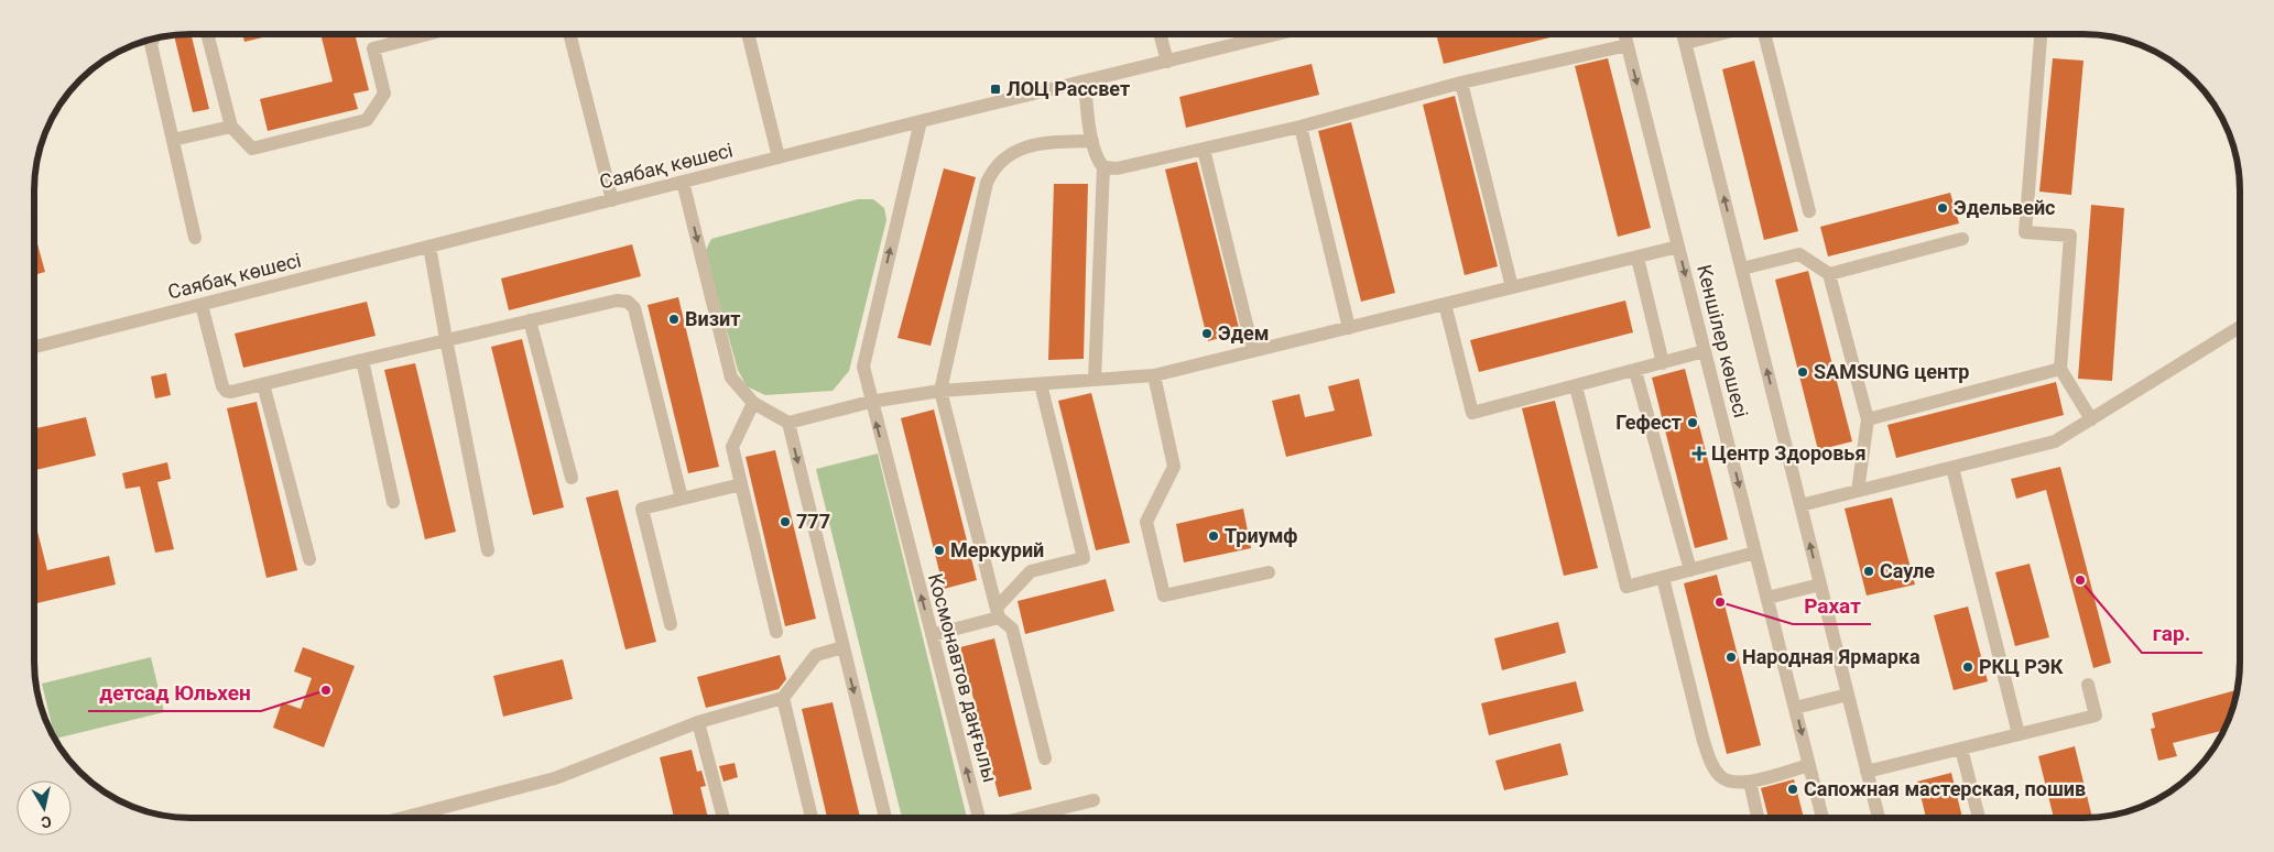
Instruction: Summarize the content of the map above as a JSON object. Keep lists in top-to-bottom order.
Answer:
{
  "streets": {
    "street": ["Саябақ көшесі", "Кеншілер көшесі", "Космонавтов даңғылы"]
  },
  "crossings": [
    ["Саябақ көшесі", "Космонавтов даңғылы"]
  ],
  "places": {
    "transit": ["ЛОЦ Рассвет"],
    "other": [
      "Эдельвейс",
      "Визит",
      "Эдем",
      "SAMSUNG центр",
      "Гефест",
      "777",
      "Триумф",
      "Меркурий",
      "Сауле",
      "гар.",
      "Рахат",
      "Народная Ярмарка",
      "РКЦ РЭК",
      "детсад Юльхен",
      "Сапожная мастерская, пошив"
    ],
    "health": ["Центр Здоровья"]
  },
  "north": "bottom"
}
